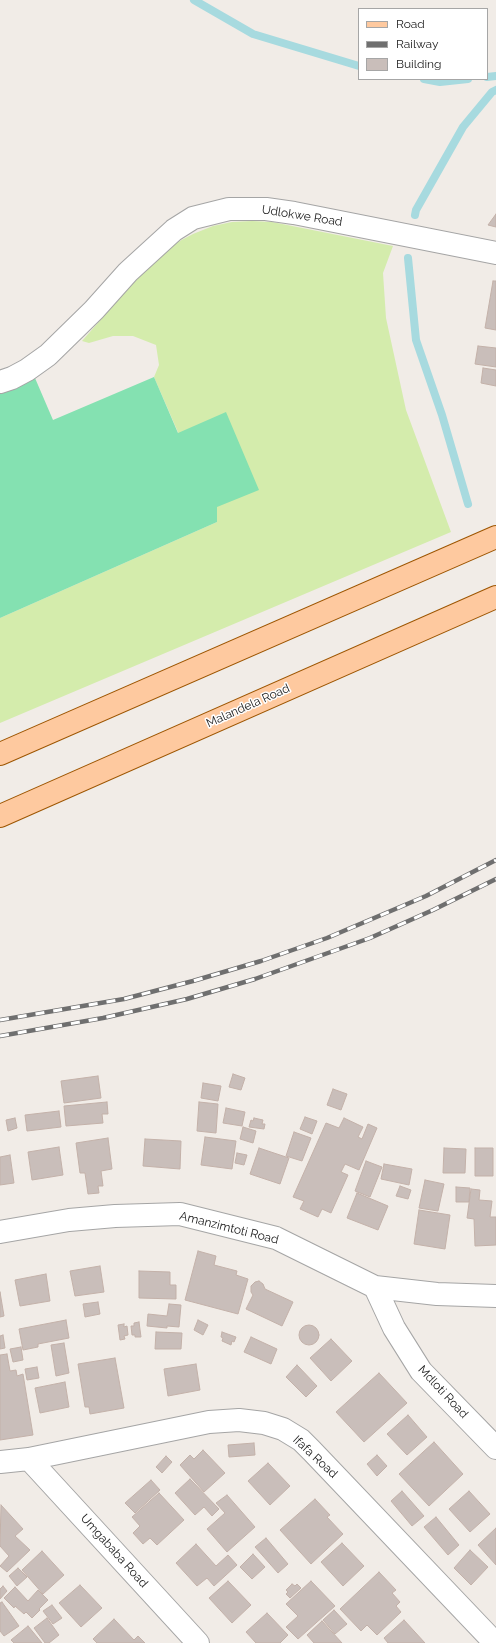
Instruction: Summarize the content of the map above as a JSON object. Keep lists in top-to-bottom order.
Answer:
{
  "streets": {
    "main road": ["Malandela Road"],
    "street": [
      "Udlokwe Road",
      "Amanzimtoti Road",
      "Mdloti Road",
      "Ifafa Road",
      "Umgababa Road"
    ]
  },
  "crossings": [
    ["Amanzimtoti Road", "Mdloti Road"],
    ["Ifafa Road", "Umgababa Road"]
  ],
  "legend": ["Road", "Railway", "Building"]
}
